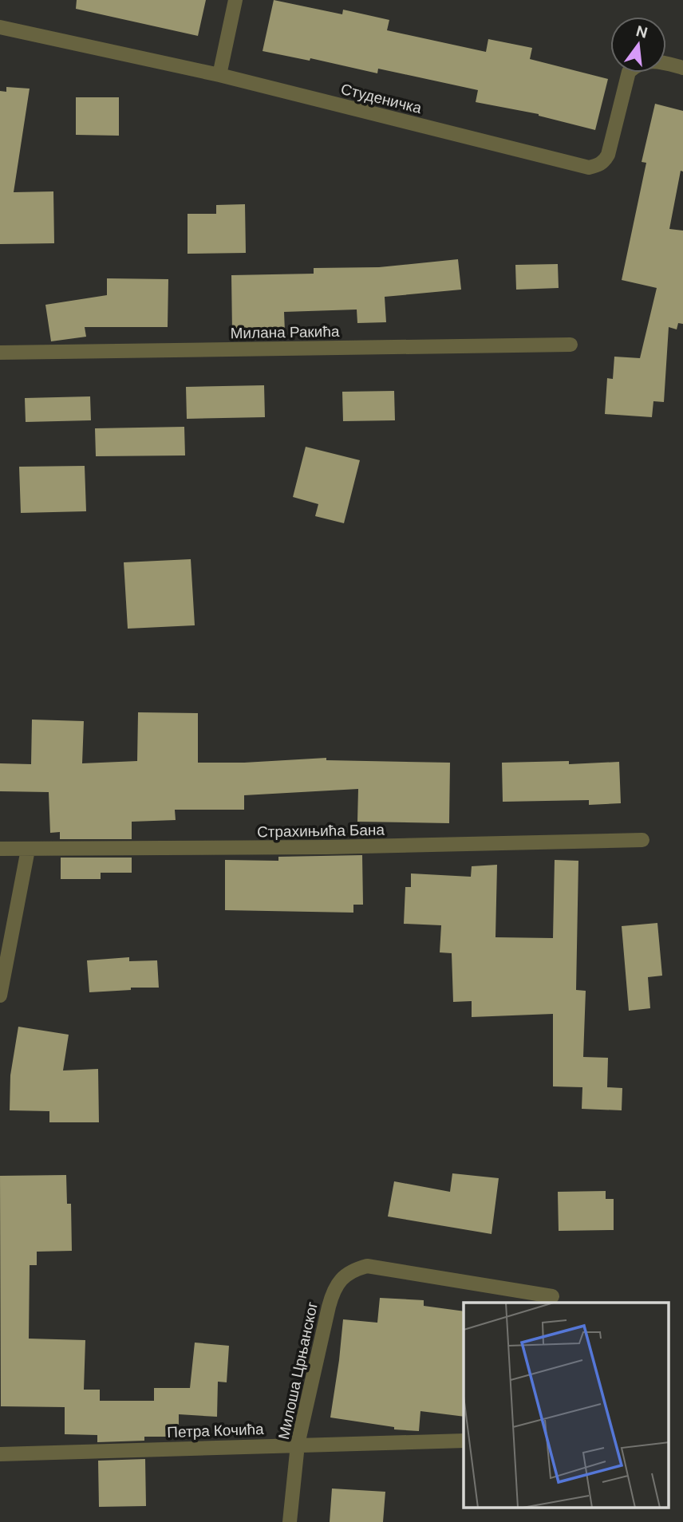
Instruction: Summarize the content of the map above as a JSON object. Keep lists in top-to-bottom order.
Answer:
{
  "streets": {
    "street": [
      "Студеничка",
      "Милана Ракића",
      "Страхињића Бана",
      "Милоша Црњанског",
      "Петра Кочића"
    ]
  },
  "crossings": [
    ["Милоша Црњанског", "Петра Кочића"]
  ],
  "north": "top"
}
